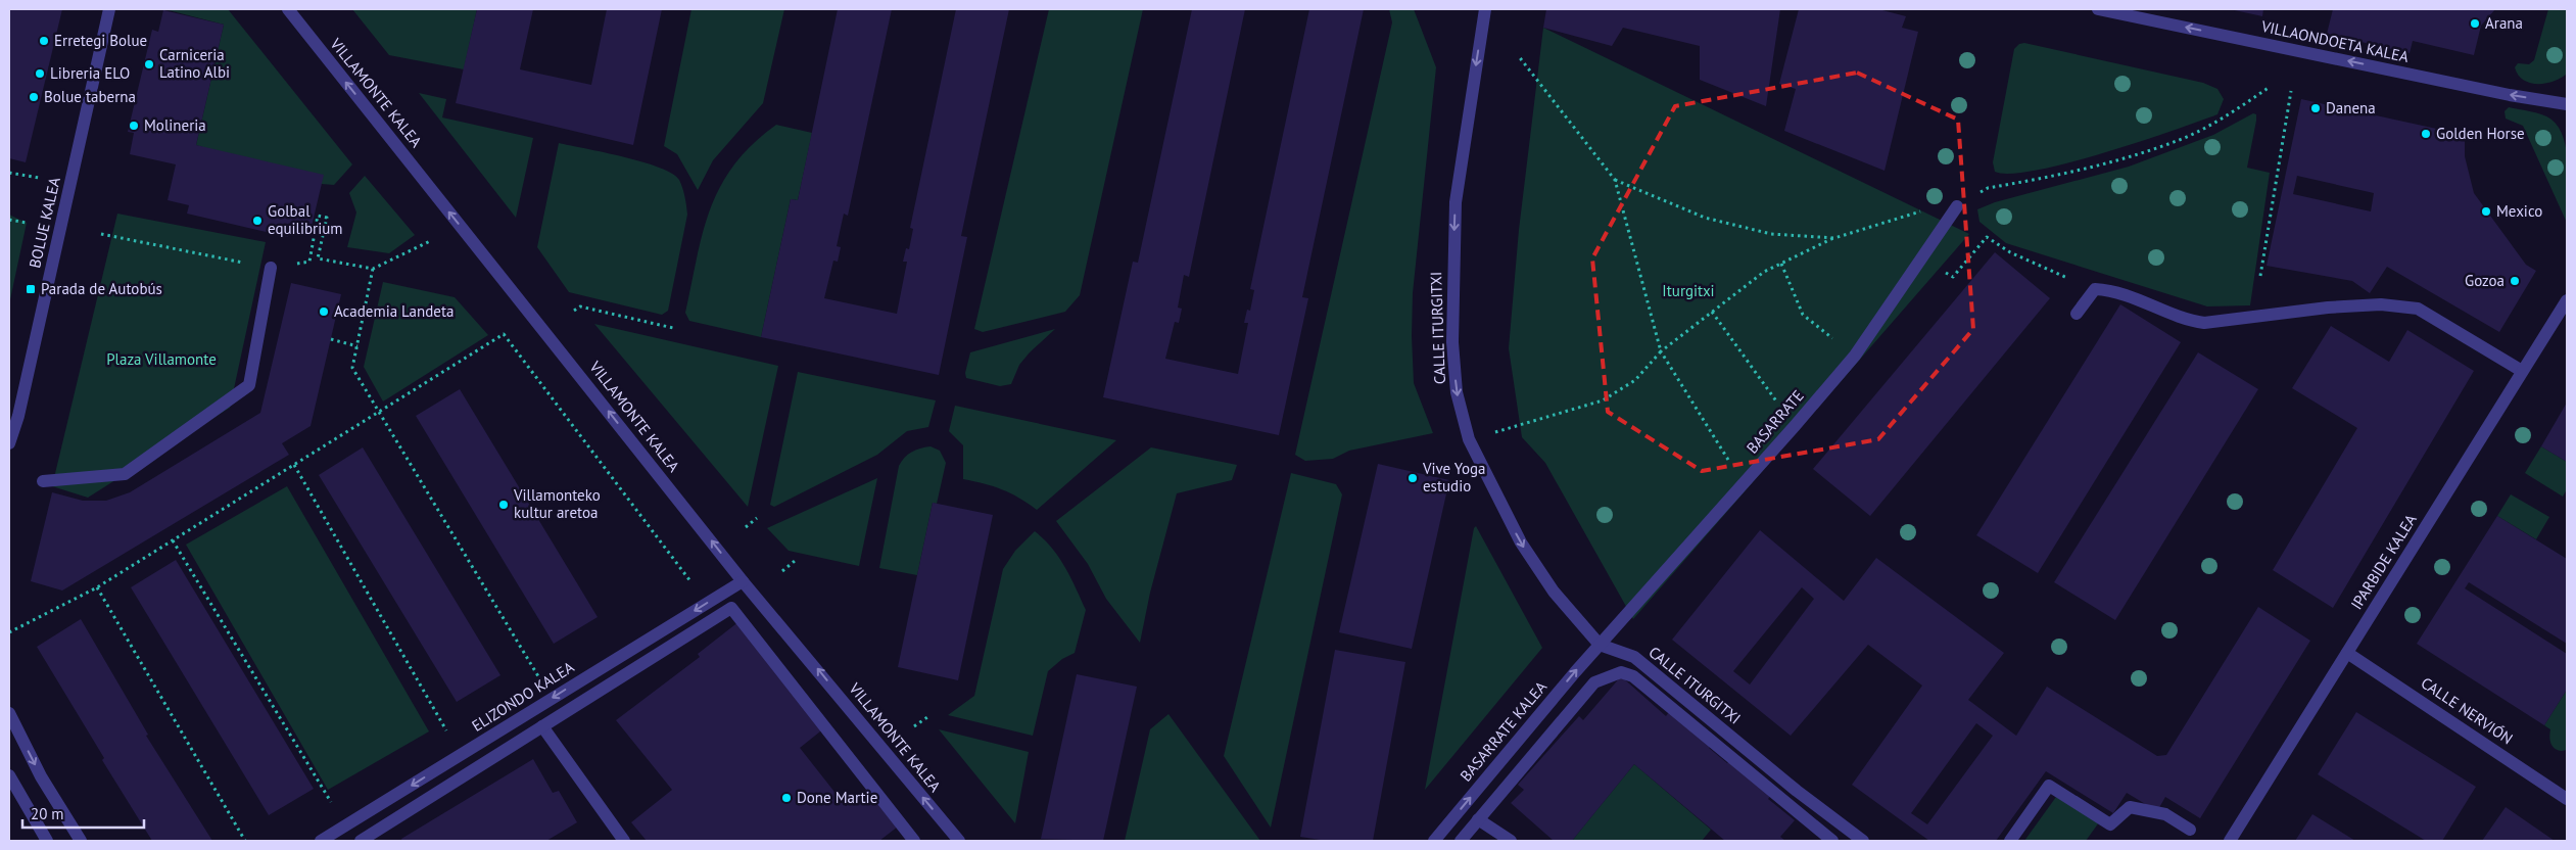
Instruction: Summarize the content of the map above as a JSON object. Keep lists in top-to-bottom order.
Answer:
{
  "streets": {
    "street": [
      "VILLAONDOETA KALEA",
      "VILLAMONTE KALEA",
      "BOLUE KALEA",
      "CALLE ITURGITXI",
      "BASARRATE",
      "IPARBIDE KALEA",
      "ELIZONDO KALEA",
      "CALLE NERVIÓN",
      "BASARRATE KALEA"
    ]
  },
  "crossings": [
    ["VILLAMONTE KALEA", "ELIZONDO KALEA"],
    ["CALLE ITURGITXI", "BASARRATE"],
    ["CALLE ITURGITXI", "BASARRATE KALEA"],
    ["BASARRATE", "BASARRATE KALEA"],
    ["IPARBIDE KALEA", "CALLE NERVIÓN"]
  ],
  "one_way": [
    "VILLAONDOETA KALEA",
    "VILLAMONTE KALEA",
    "CALLE ITURGITXI",
    "BASARRATE KALEA"
  ],
  "parks": ["Iturgitxi", "Plaza Villamonte"],
  "places": {
    "other": [
      "Arana",
      "Erretegi Bolue",
      "Carniceria Latino Albi",
      "Libreria ELO",
      "Bolue taberna",
      "Danena",
      "Molineria",
      "Golden Horse",
      "Mexico",
      "Golbal equilibrium",
      "Gozoa",
      "Academia Landeta",
      "Vive Yoga estudio",
      "Villamonteko kultur aretoa",
      "Done Martie"
    ],
    "transit": ["Parada de Autobús"]
  },
  "scale_bar": "20 m"
}
